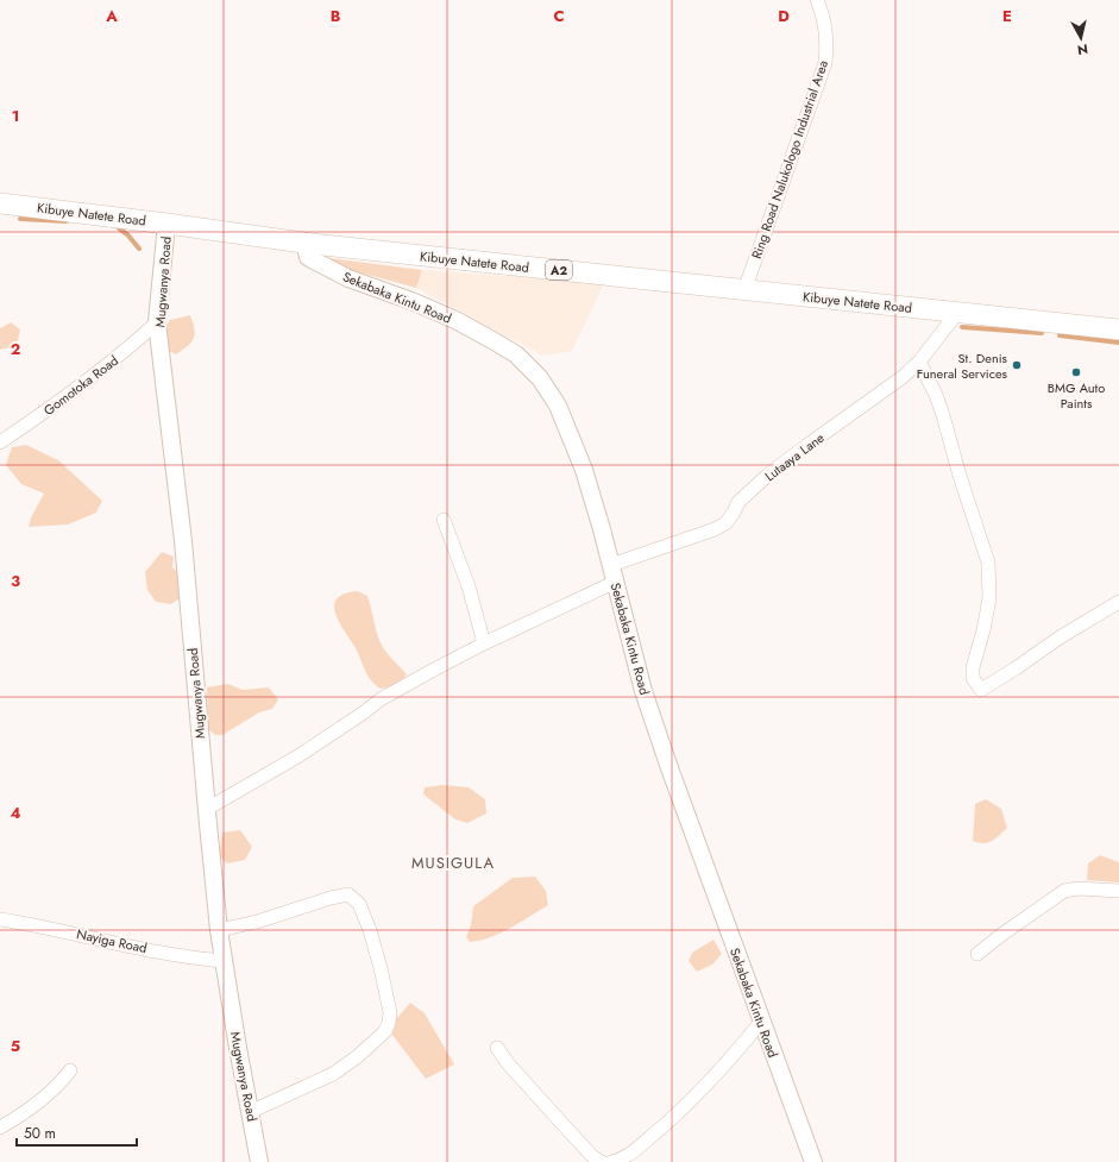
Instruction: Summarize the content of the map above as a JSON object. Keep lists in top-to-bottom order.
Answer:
{
  "streets": {
    "main road": ["Kibuye Natete Road", "A2"],
    "street": [
      "Ring Road Nalukologo Industrial Area",
      "Mugwanya Road",
      "Sekabaka Kintu Road",
      "Gomotoka Road",
      "Lutaaya Lane",
      "Nayiga Road"
    ]
  },
  "crossings": [
    ["Ring Road Nalukologo Industrial Area", "Kibuye Natete Road"],
    ["Kibuye Natete Road", "Mugwanya Road"],
    ["Kibuye Natete Road", "Sekabaka Kintu Road"],
    ["Kibuye Natete Road", "Lutaaya Lane"],
    ["Mugwanya Road", "Gomotoka Road"],
    ["Mugwanya Road", "Nayiga Road"],
    ["Sekabaka Kintu Road", "Lutaaya Lane"]
  ],
  "districts": ["MUSIGULA"],
  "places": ["St. Denis Funeral Services", "BMG Auto Paints"],
  "scale_bar": "50 m",
  "north": "bottom",
  "grid": {
    "columns": [
      "A",
      "B",
      "C",
      "D",
      "E"
    ],
    "rows": [
      "1",
      "2",
      "3",
      "4",
      "5"
    ]
  }
}
